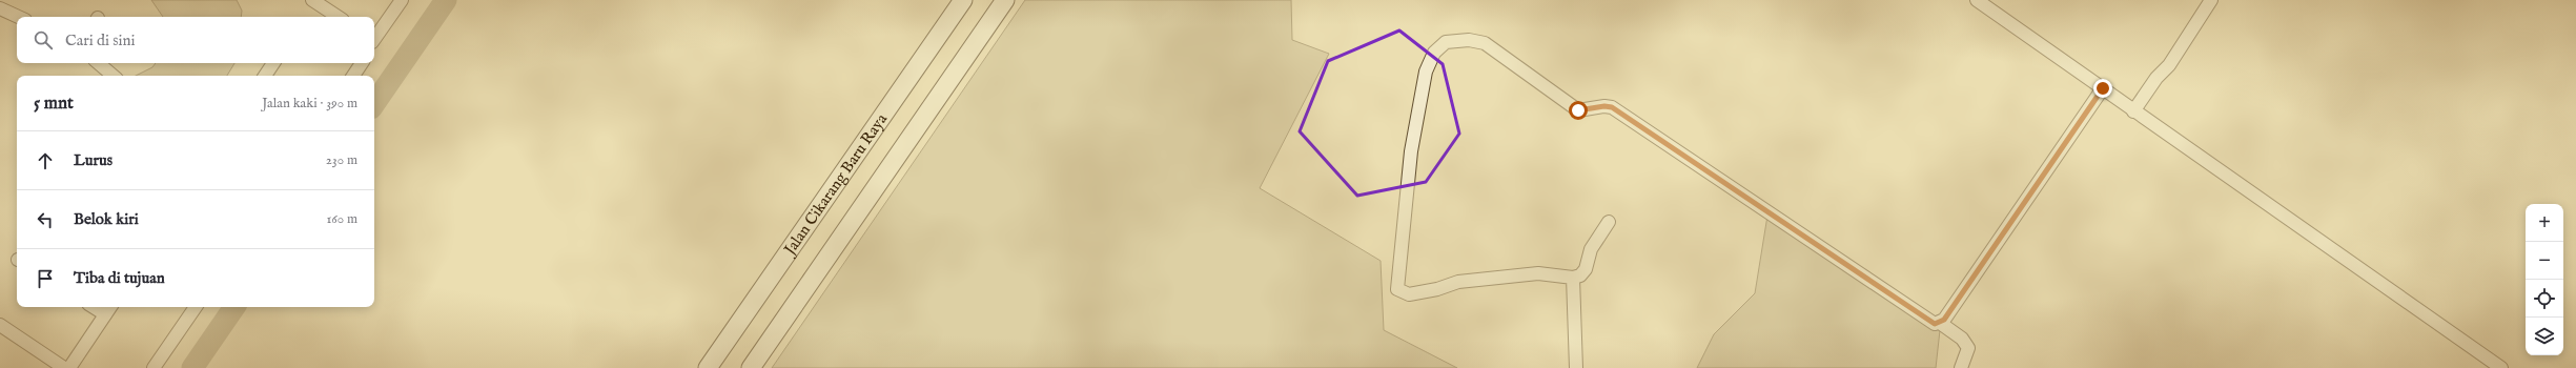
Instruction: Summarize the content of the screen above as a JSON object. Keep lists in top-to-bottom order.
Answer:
{
  "streets": {
    "main road": ["Jalan Cikarang Baru Raya"]
  },
  "page": {
    "search": "Cari di sini",
    "heading": ["5 mnt", "Jalan kaki · 390 m"],
    "list": [
      ["Lurus", "230 m"],
      ["Belok kiri", "160 m"],
      "Tiba di tujuan"
    ],
    "map_buttons": ["+", "−"]
  }
}
